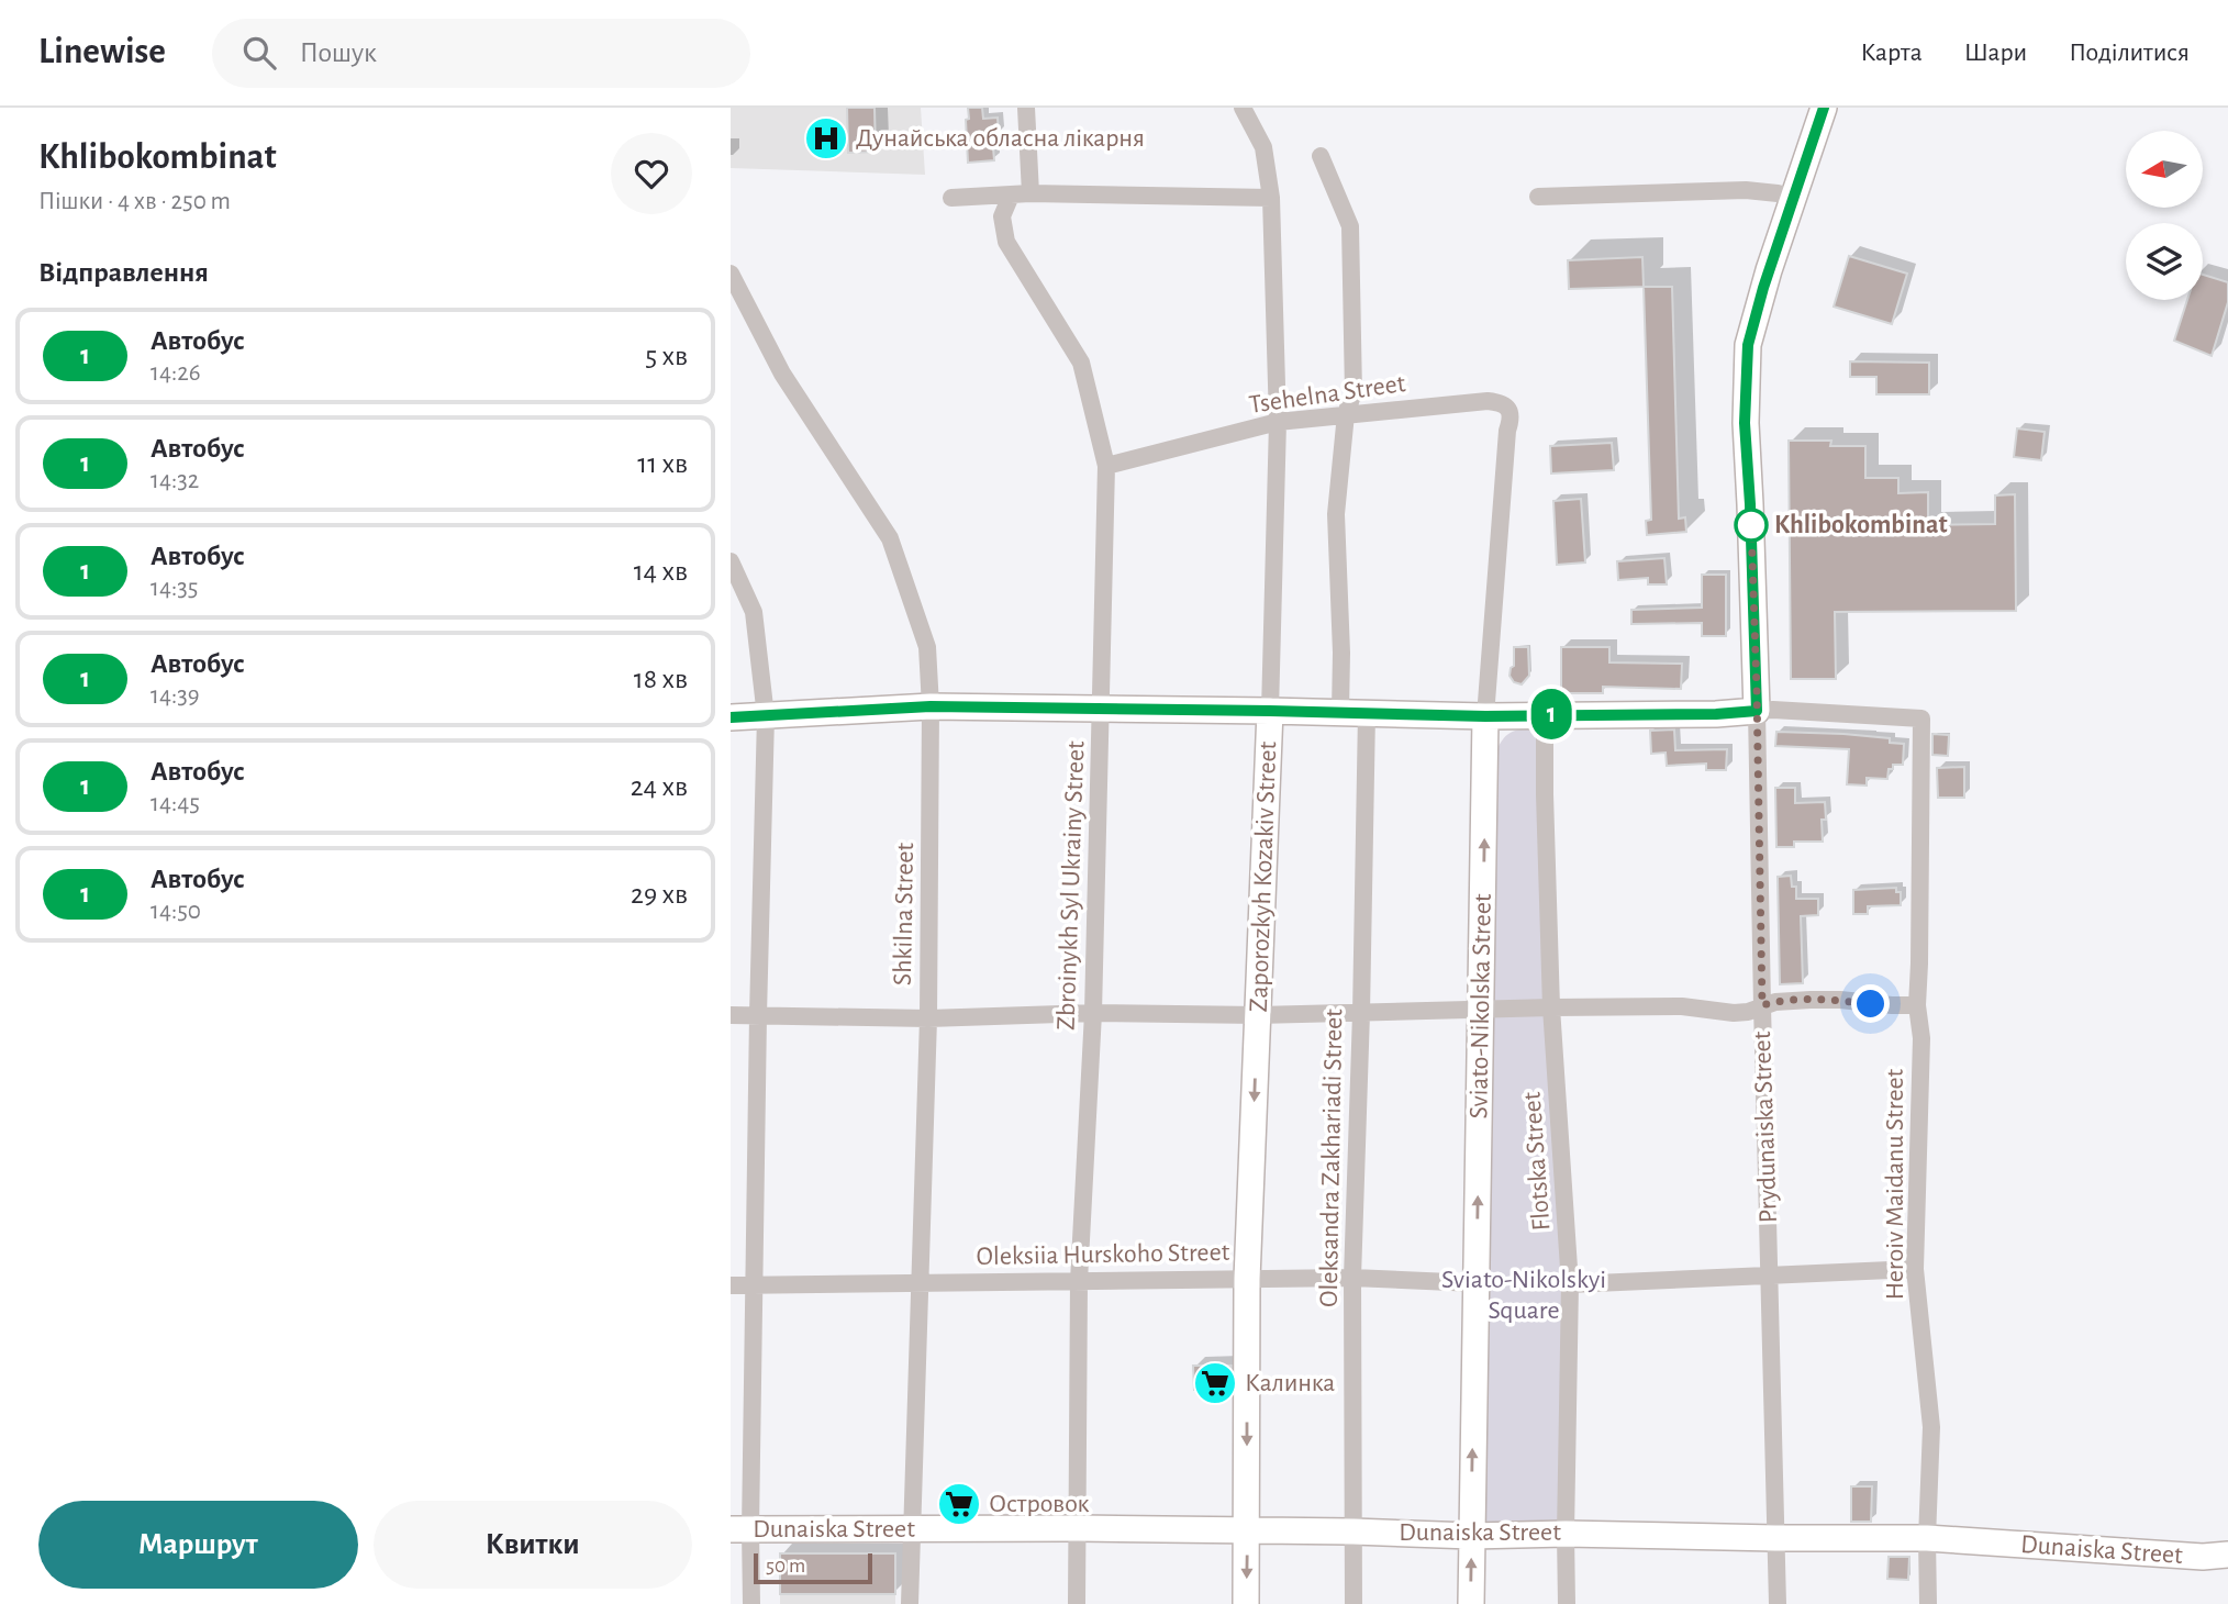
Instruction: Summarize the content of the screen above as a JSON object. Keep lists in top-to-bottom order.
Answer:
{
  "streets": {
    "main road": [
      "Zaporozkyh Kozakiv Street",
      "Sviato-Nikolska Street",
      "Prydunaiska Street",
      "Dunaiska Street"
    ],
    "street": [
      "Tsehelna Street",
      "Zbroinykh Syl Ukrainy Street",
      "Shkilna Street",
      "Oleksandra Zakhariadi Street",
      "Flotska Street",
      "Heroiv Maidanu Street",
      "Oleksiia Hurskoho Street"
    ]
  },
  "crossings": [
    ["Tsehelna Street", "Zaporozkyh Kozakiv Street"],
    ["Tsehelna Street", "Zbroinykh Syl Ukrainy Street"],
    ["Tsehelna Street", "Sviato-Nikolska Street"],
    ["Zaporozkyh Kozakiv Street", "Oleksiia Hurskoho Street"],
    ["Zaporozkyh Kozakiv Street", "Dunaiska Street"],
    ["Zbroinykh Syl Ukrainy Street", "Oleksiia Hurskoho Street"],
    ["Zbroinykh Syl Ukrainy Street", "Dunaiska Street"],
    ["Shkilna Street", "Oleksiia Hurskoho Street"],
    ["Shkilna Street", "Dunaiska Street"],
    ["Sviato-Nikolska Street", "Oleksiia Hurskoho Street"],
    ["Sviato-Nikolska Street", "Dunaiska Street"],
    ["Prydunaiska Street", "Heroiv Maidanu Street"],
    ["Prydunaiska Street", "Dunaiska Street"],
    ["Oleksandra Zakhariadi Street", "Oleksiia Hurskoho Street"],
    ["Oleksandra Zakhariadi Street", "Dunaiska Street"],
    ["Flotska Street", "Dunaiska Street"],
    ["Heroiv Maidanu Street", "Dunaiska Street"]
  ],
  "one_way": ["Zaporozkyh Kozakiv Street", "Sviato-Nikolska Street"],
  "parks": ["Sviato-Nikolskyi Square"],
  "places": {
    "hospital": ["Дунайська обласна лікарня"],
    "other": ["Khlibokombinat"],
    "supermarket": ["Калинка", "Островок"]
  },
  "lines": ["bus line 1"],
  "scale_bar": "50 m",
  "north": "left",
  "page": {
    "header": "Linewise",
    "search": "Пошук",
    "nav": ["Карта", "Шари", "Поділитися"],
    "heading": [
      ["Khlibokombinat", "Пішки · 4 хв · 250 m"],
      "Відправлення"
    ],
    "on_map": "1",
    "list": [
      {
        "mark": "1",
        "name": "Автобус",
        "note": "14:26",
        "value": "5 хв"
      },
      {
        "mark": "1",
        "name": "Автобус",
        "note": "14:32",
        "value": "11 хв"
      },
      {
        "mark": "1",
        "name": "Автобус",
        "note": "14:35",
        "value": "14 хв"
      },
      {
        "mark": "1",
        "name": "Автобус",
        "note": "14:39",
        "value": "18 хв"
      },
      {
        "mark": "1",
        "name": "Автобус",
        "note": "14:45",
        "value": "24 хв"
      },
      {
        "mark": "1",
        "name": "Автобус",
        "note": "14:50",
        "value": "29 хв"
      }
    ],
    "buttons": ["Маршрут", "Квитки"],
    "scale": "50 m"
  }
}
